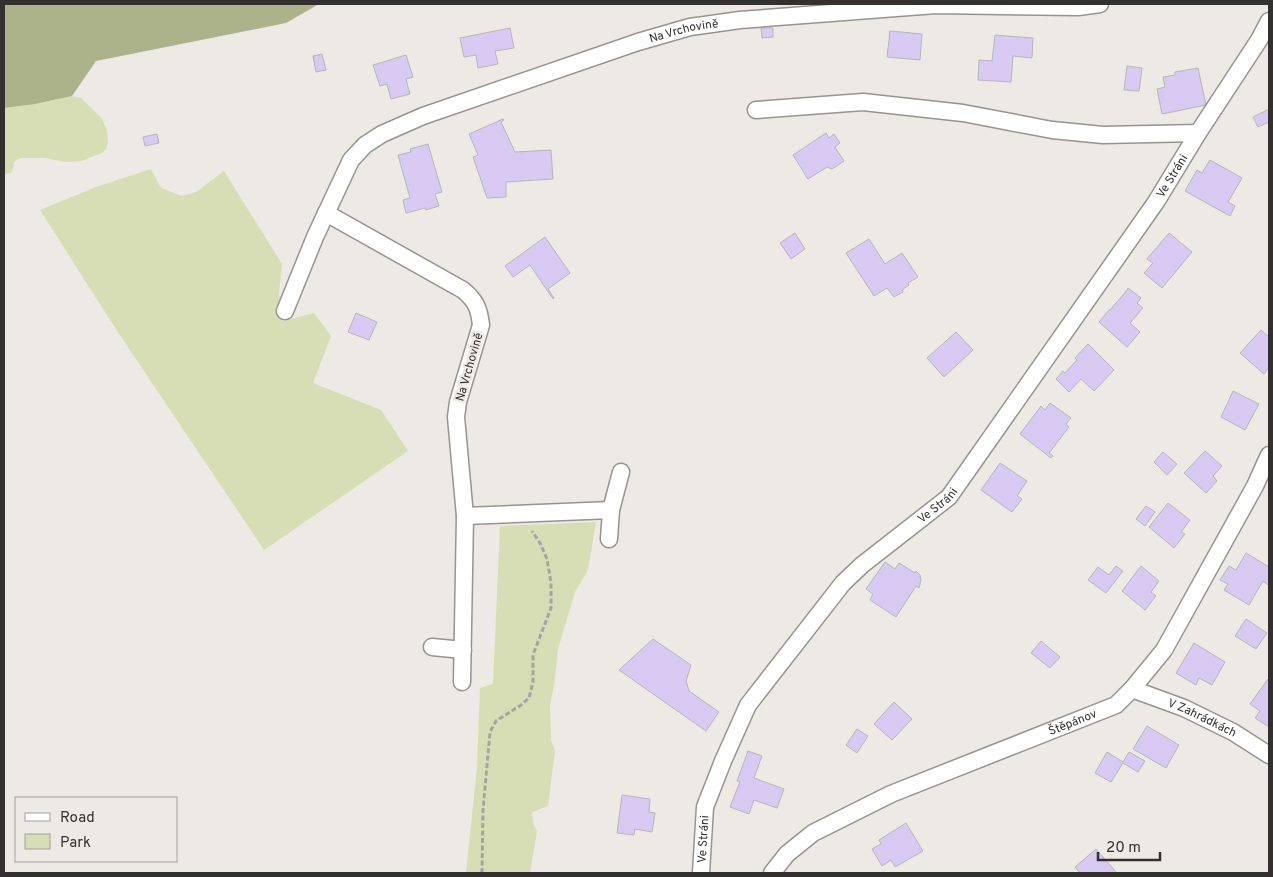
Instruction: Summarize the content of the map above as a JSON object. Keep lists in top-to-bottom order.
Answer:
{
  "streets": {
    "street": [
      "Na Vrchovině",
      "Ve Stráni",
      "V Zahrádkách",
      "Štěpánov"
    ]
  },
  "crossings": [
    ["V Zahrádkách", "Štěpánov"]
  ],
  "legend": ["Road", "Park"],
  "scale_bar": "20 m"
}
